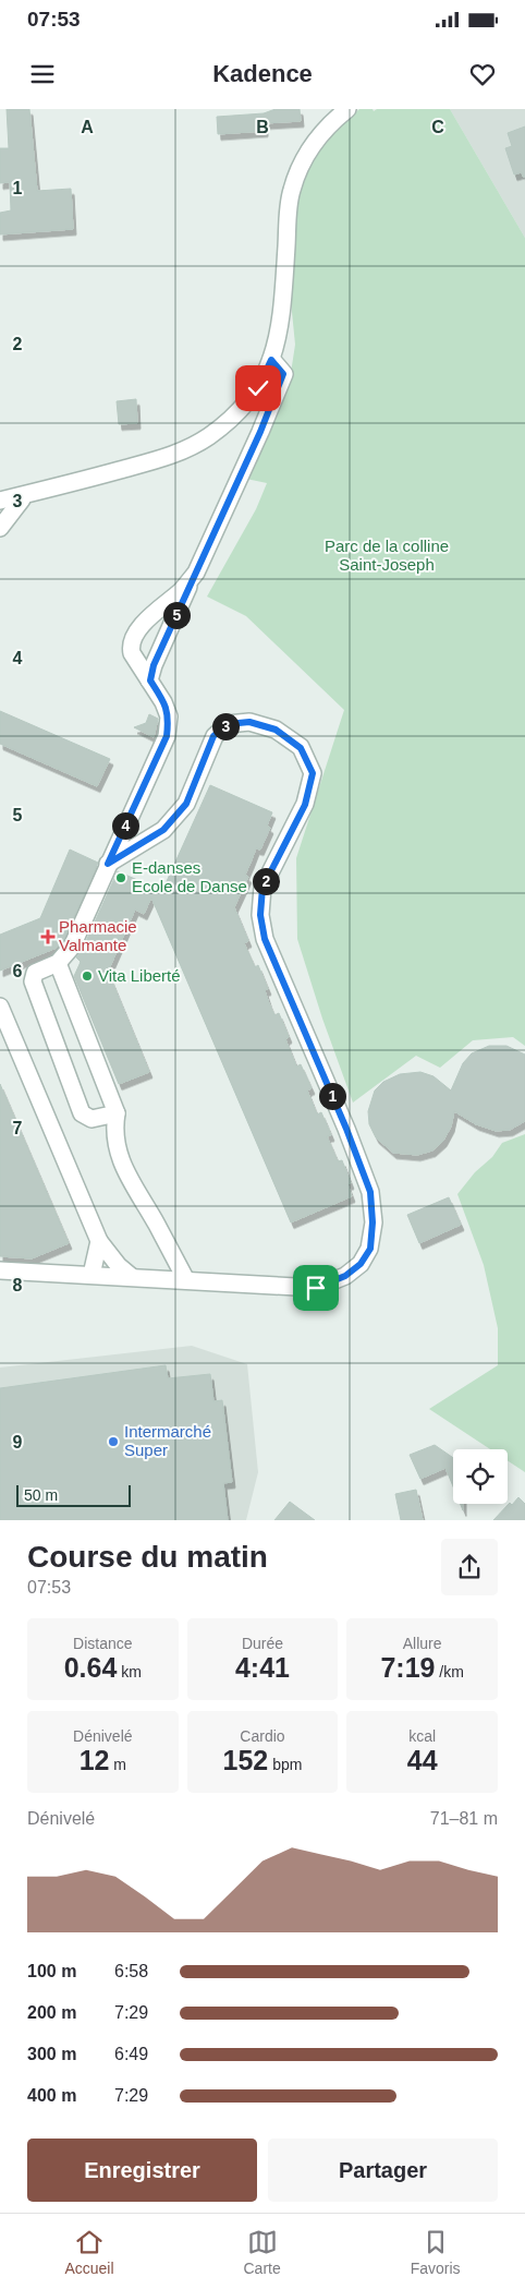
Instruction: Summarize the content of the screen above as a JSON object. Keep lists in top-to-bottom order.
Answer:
{
  "parks": ["Parc de la colline Saint-Joseph"],
  "places": {
    "other": ["E-danses Ecole de Danse", "Vita Liberté", "Intermarché Super"],
    "health": ["Pharmacie Valmante"]
  },
  "scale_bar": "50 m",
  "page": {
    "status": "07:53",
    "header": "Kadence",
    "pins": [
      "5",
      "3",
      "4",
      "2",
      "1"
    ],
    "scale": "50 m",
    "heading": ["Course du matin", "07:53"],
    "stats": [
      ["Distance", "0.64 km"],
      ["Durée", "4:41"],
      ["Allure", "7:19 /km"],
      ["Dénivelé", "12 m"],
      ["Cardio", "152 bpm"],
      ["kcal", "44"]
    ],
    "chart": ["Dénivelé", "71–81 m"],
    "list": [
      {
        "name": "100 m",
        "note": "6:58"
      },
      {
        "name": "200 m",
        "note": "7:29"
      },
      {
        "name": "300 m",
        "note": "6:49"
      },
      {
        "name": "400 m",
        "note": "7:29"
      }
    ],
    "buttons": ["Enregistrer", "Partager"],
    "tabs": ["Accueil", "Carte", "Favoris"]
  },
  "grid": {
    "columns": ["A", "B", "C"],
    "rows": [
      "1",
      "2",
      "3",
      "4",
      "5",
      "6",
      "7",
      "8",
      "9"
    ]
  }
}
